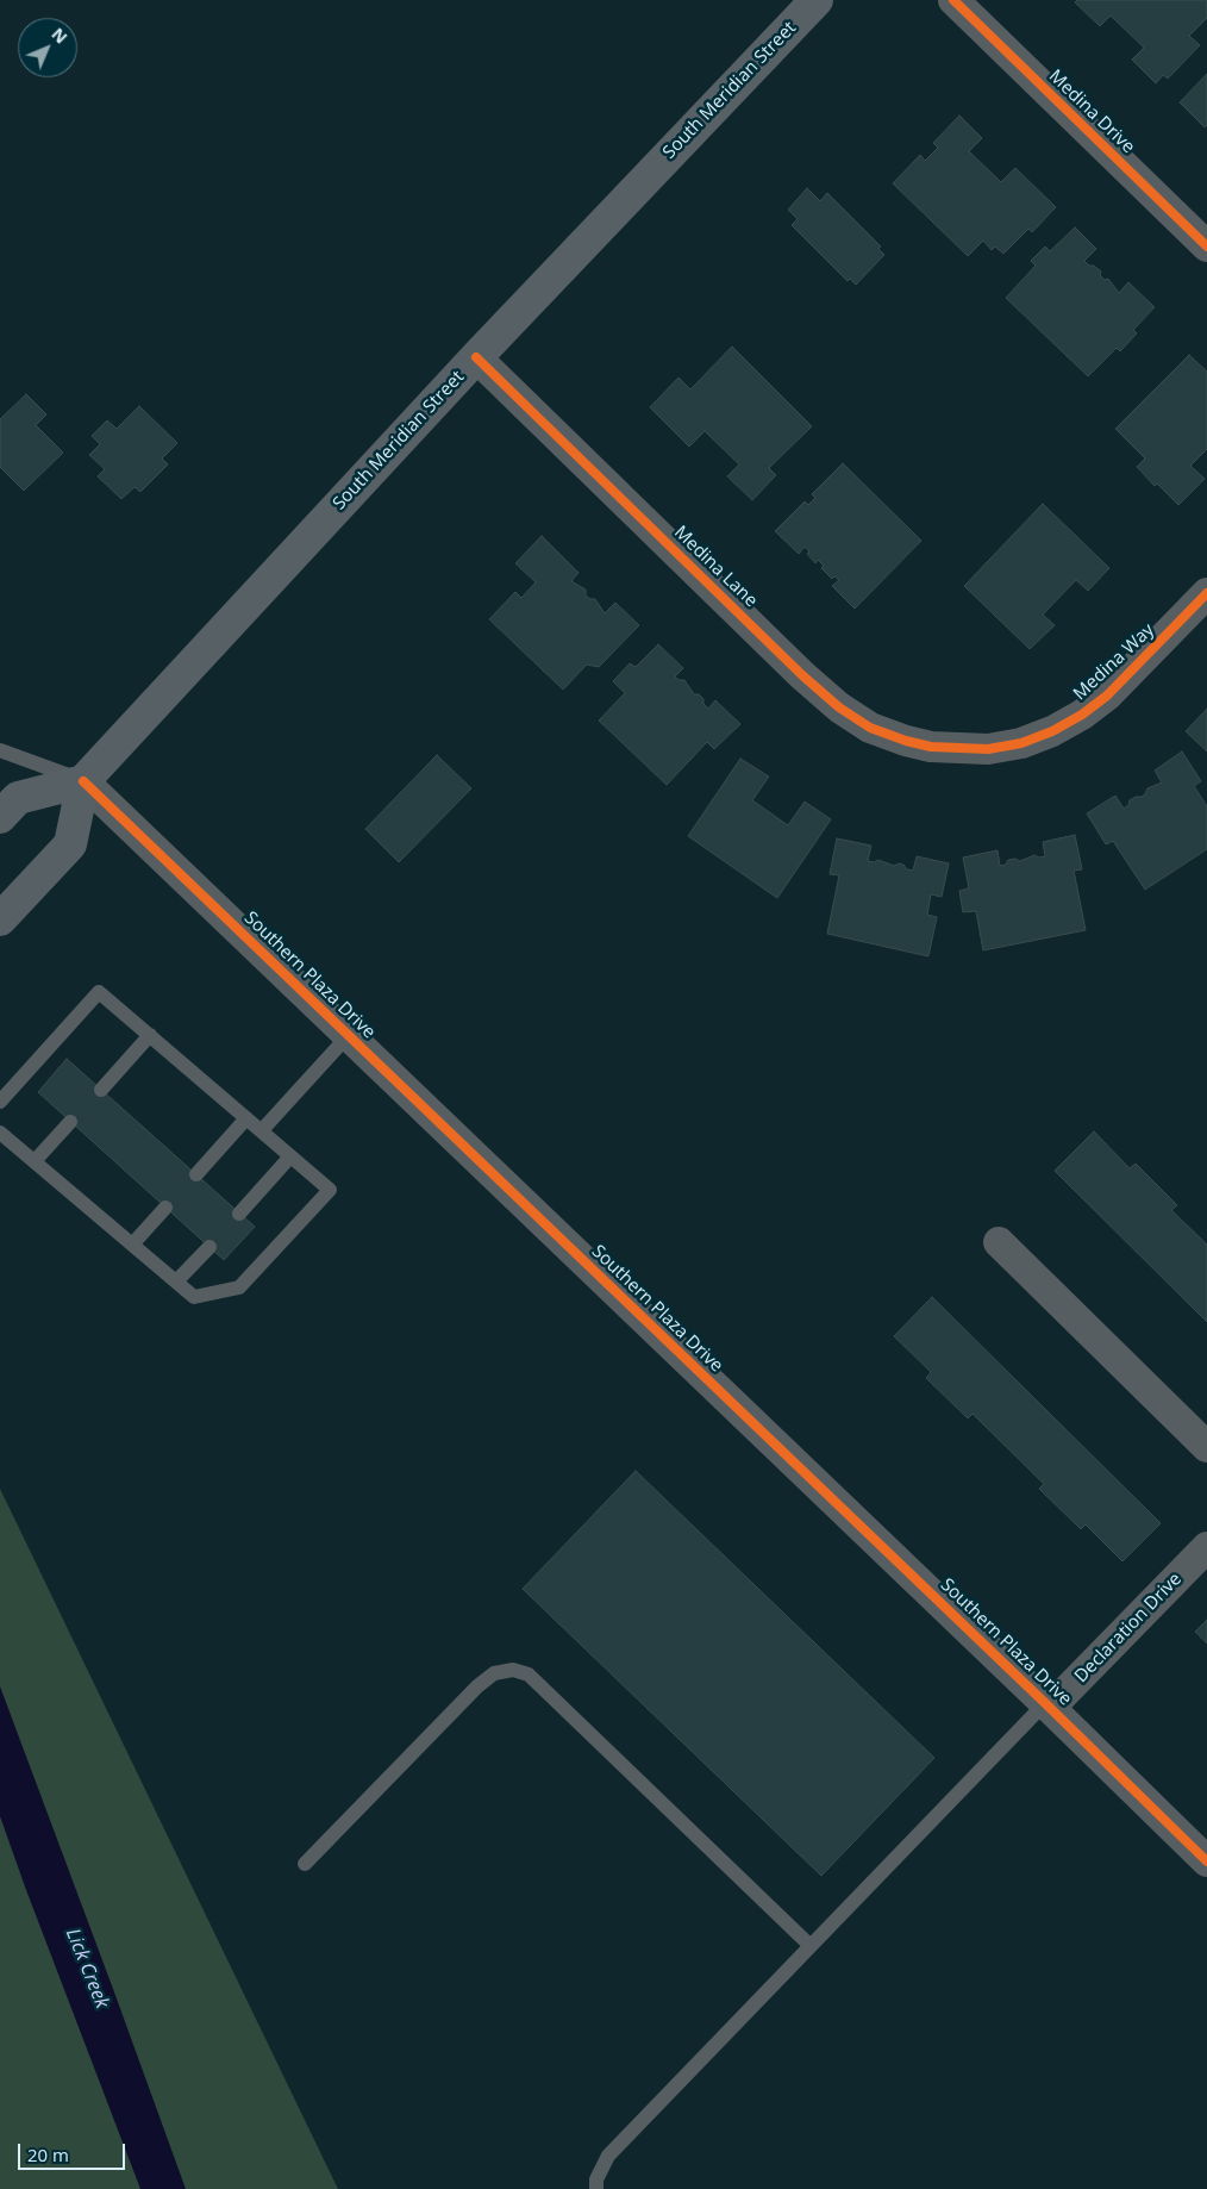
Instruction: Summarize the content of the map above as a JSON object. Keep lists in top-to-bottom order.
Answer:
{
  "streets": {
    "main road": ["South Meridian Street"],
    "street": [
      "Medina Drive",
      "Medina Lane",
      "Medina Way",
      "Southern Plaza Drive",
      "Declaration Drive"
    ]
  },
  "crossings": [
    ["South Meridian Street", "Medina Lane"],
    ["South Meridian Street", "Southern Plaza Drive"],
    ["Medina Lane", "Medina Way"],
    ["Southern Plaza Drive", "Declaration Drive"]
  ],
  "water": ["Lick Creek"],
  "scale_bar": "20 m",
  "north": "top right"
}
